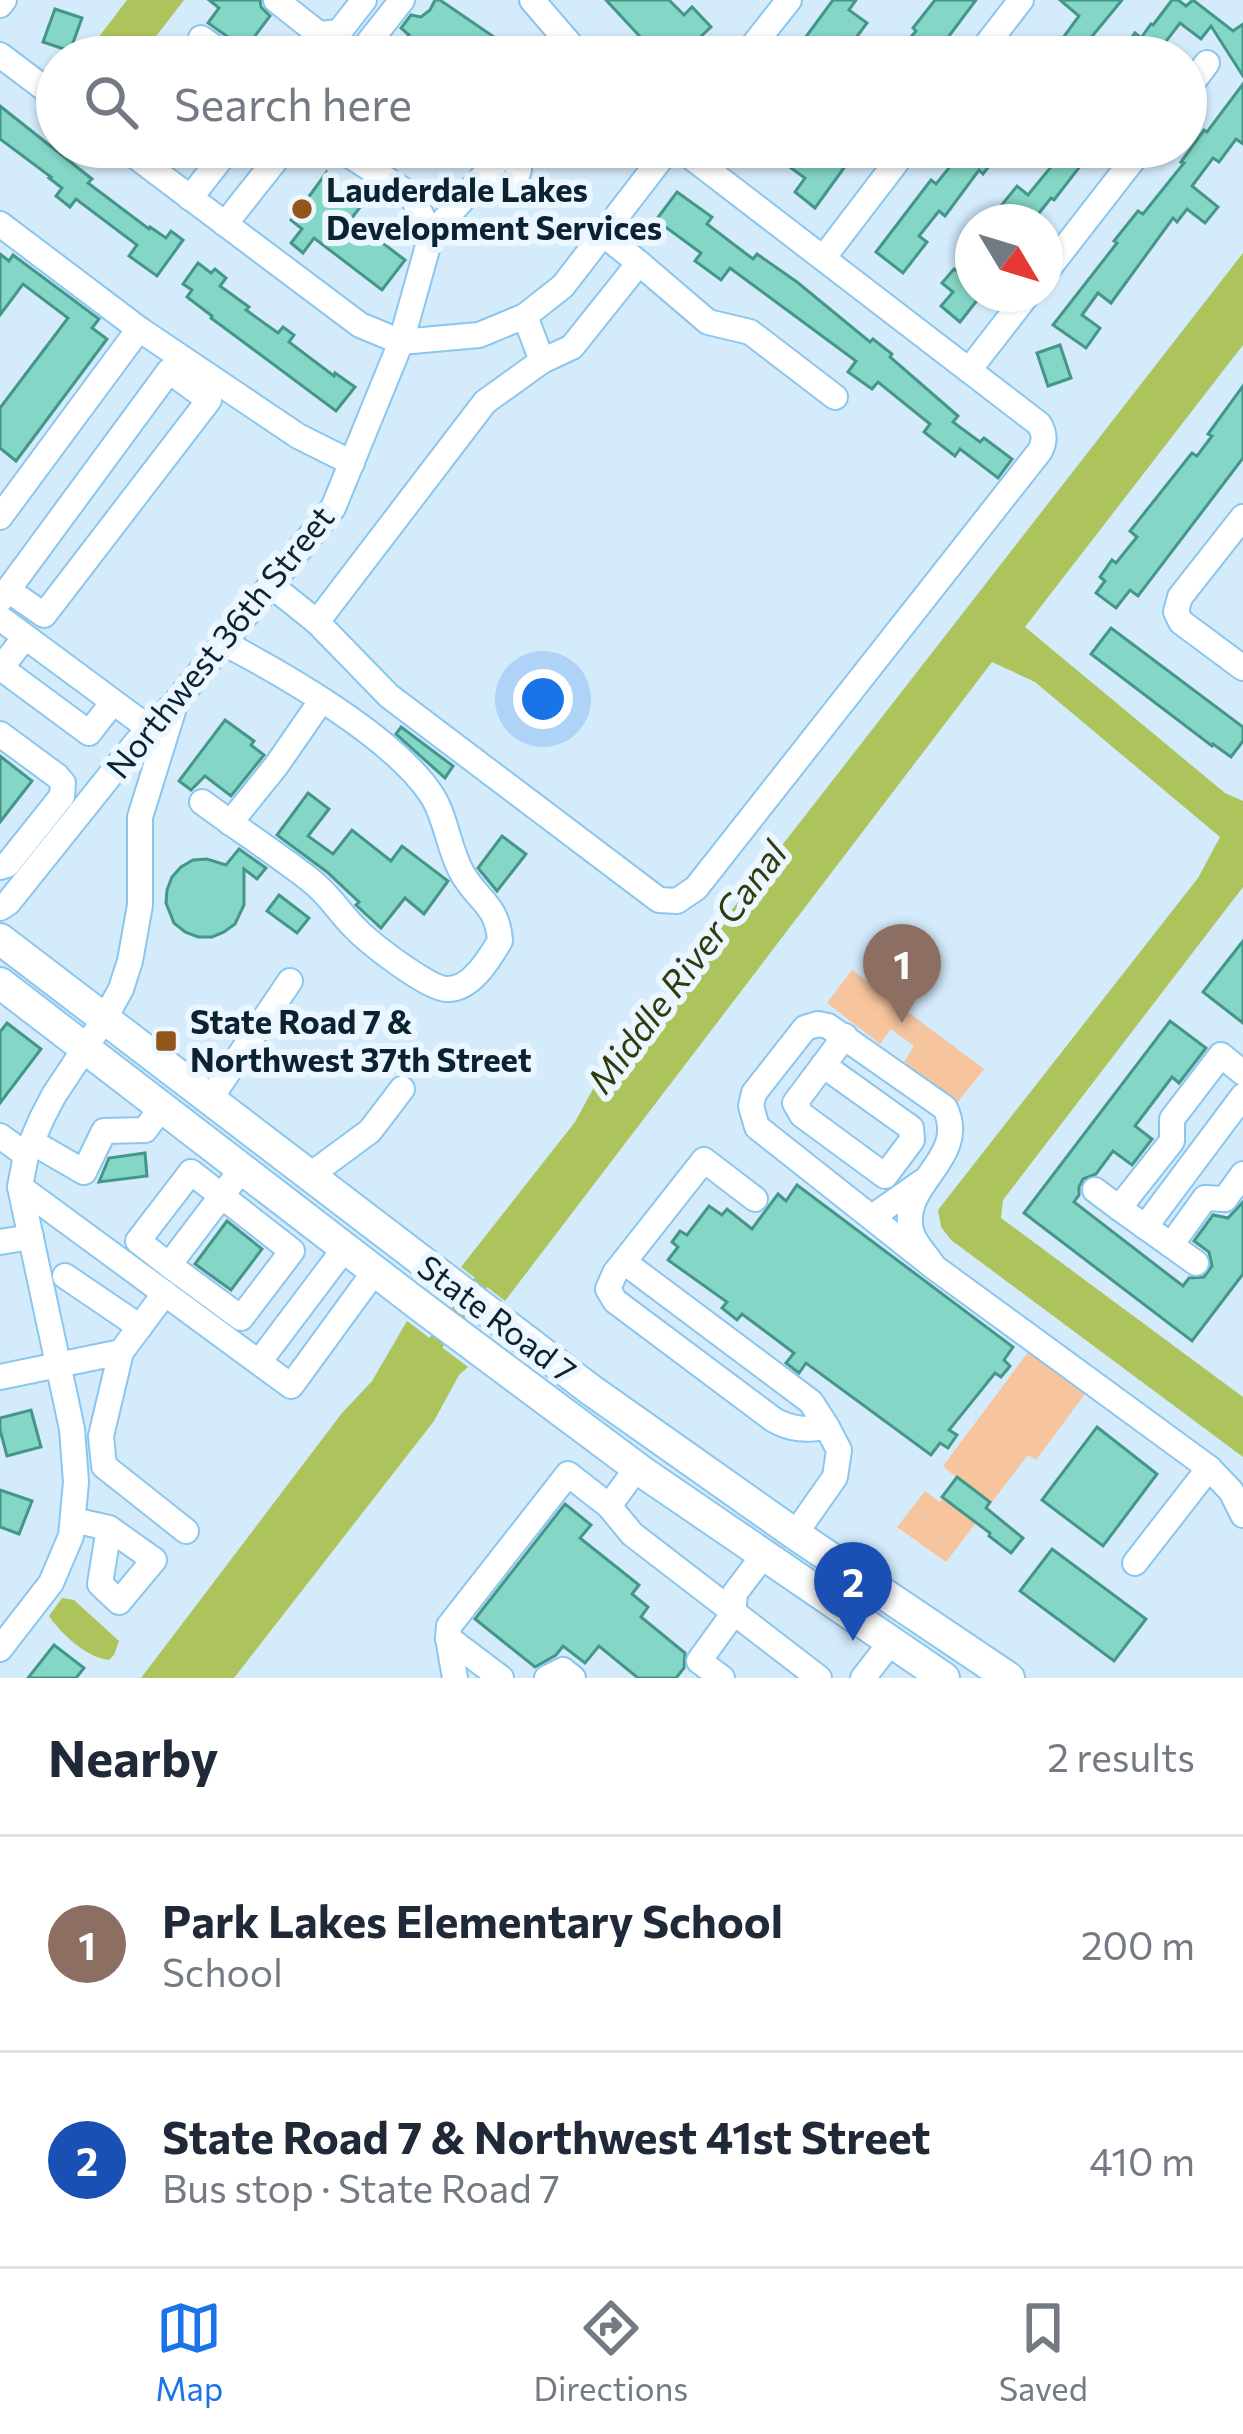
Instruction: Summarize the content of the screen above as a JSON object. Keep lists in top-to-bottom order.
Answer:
{
  "streets": {
    "main road": ["State Road 7"],
    "street": ["Northwest 36th Street"]
  },
  "water": ["Middle River Canal"],
  "places": {
    "other": ["Lauderdale Lakes Development Services"],
    "transit": ["State Road 7 & Northwest 37th Street"]
  },
  "north": "bottom right",
  "page": {
    "search": "Search here",
    "pins": ["1", "2"],
    "heading": ["Nearby", "2 results"],
    "list": [
      {
        "mark": "1",
        "name": "Park Lakes Elementary School",
        "note": "School",
        "value": "200 m"
      },
      {
        "mark": "2",
        "name": "State Road 7 & Northwest 41st Street",
        "note": "Bus stop · State Road 7",
        "value": "410 m"
      }
    ],
    "nav": ["Map", "Directions", "Saved"]
  }
}
